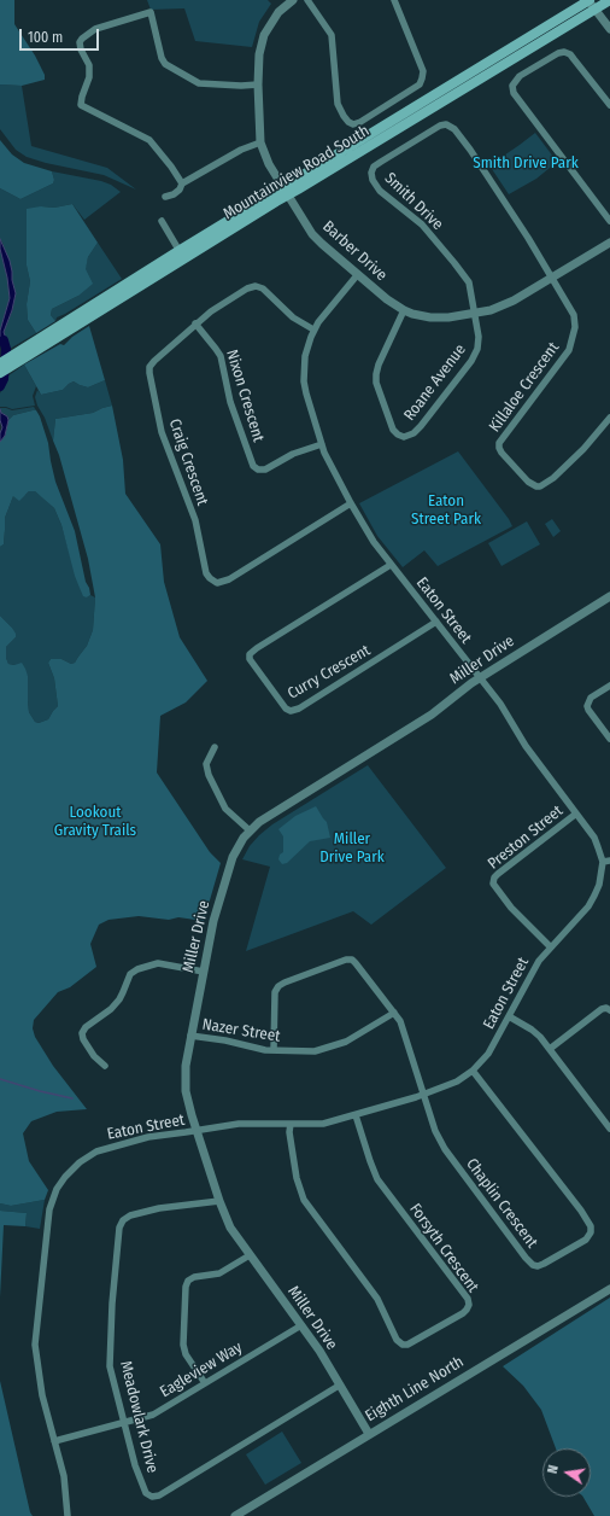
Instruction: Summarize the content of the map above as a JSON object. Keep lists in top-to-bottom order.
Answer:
{
  "streets": {
    "main road": ["Mountainview Road South"],
    "street": [
      "Smith Drive",
      "Barber Drive",
      "Roane Avenue",
      "Killaloe Crescent",
      "Nixon Crescent",
      "Craig Crescent",
      "Eaton Street",
      "Miller Drive",
      "Curry Crescent",
      "Preston Street",
      "Nazer Street",
      "Chaplin Crescent",
      "Forsyth Crescent",
      "Eagleview Way",
      "Eighth Line North",
      "Meadowlark Drive"
    ]
  },
  "crossings": [
    ["Mountainview Road South", "Barber Drive"],
    ["Smith Drive", "Barber Drive"],
    ["Smith Drive", "Roane Avenue"],
    ["Smith Drive", "Killaloe Crescent"],
    ["Barber Drive", "Roane Avenue"],
    ["Barber Drive", "Killaloe Crescent"],
    ["Barber Drive", "Eaton Street"],
    ["Nixon Crescent", "Craig Crescent"],
    ["Nixon Crescent", "Eaton Street"],
    ["Craig Crescent", "Eaton Street"],
    ["Eaton Street", "Miller Drive"],
    ["Eaton Street", "Curry Crescent"],
    ["Eaton Street", "Preston Street"],
    ["Eaton Street", "Chaplin Crescent"],
    ["Eaton Street", "Forsyth Crescent"],
    ["Eaton Street", "Eagleview Way"],
    ["Miller Drive", "Nazer Street"],
    ["Miller Drive", "Eagleview Way"],
    ["Miller Drive", "Eighth Line North"],
    ["Miller Drive", "Meadowlark Drive"],
    ["Eagleview Way", "Meadowlark Drive"]
  ],
  "parks": [
    "Smith Drive Park",
    "Eaton Street Park",
    "Lookout Gravity Trails",
    "Miller Drive Park"
  ],
  "scale_bar": "100 m",
  "north": "left"
}
